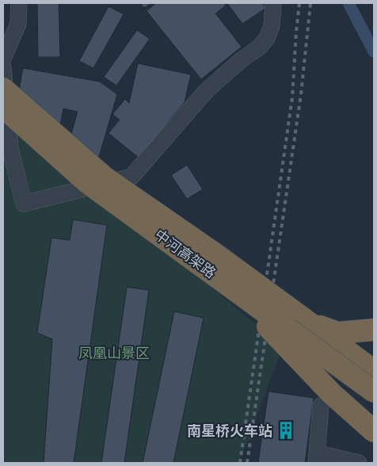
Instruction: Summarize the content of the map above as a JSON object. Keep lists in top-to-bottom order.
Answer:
{
  "streets": {
    "highway": ["中河高架路"]
  },
  "parks": ["凤凰山景区"],
  "places": {
    "building": ["南星桥火车站"]
  }
}
